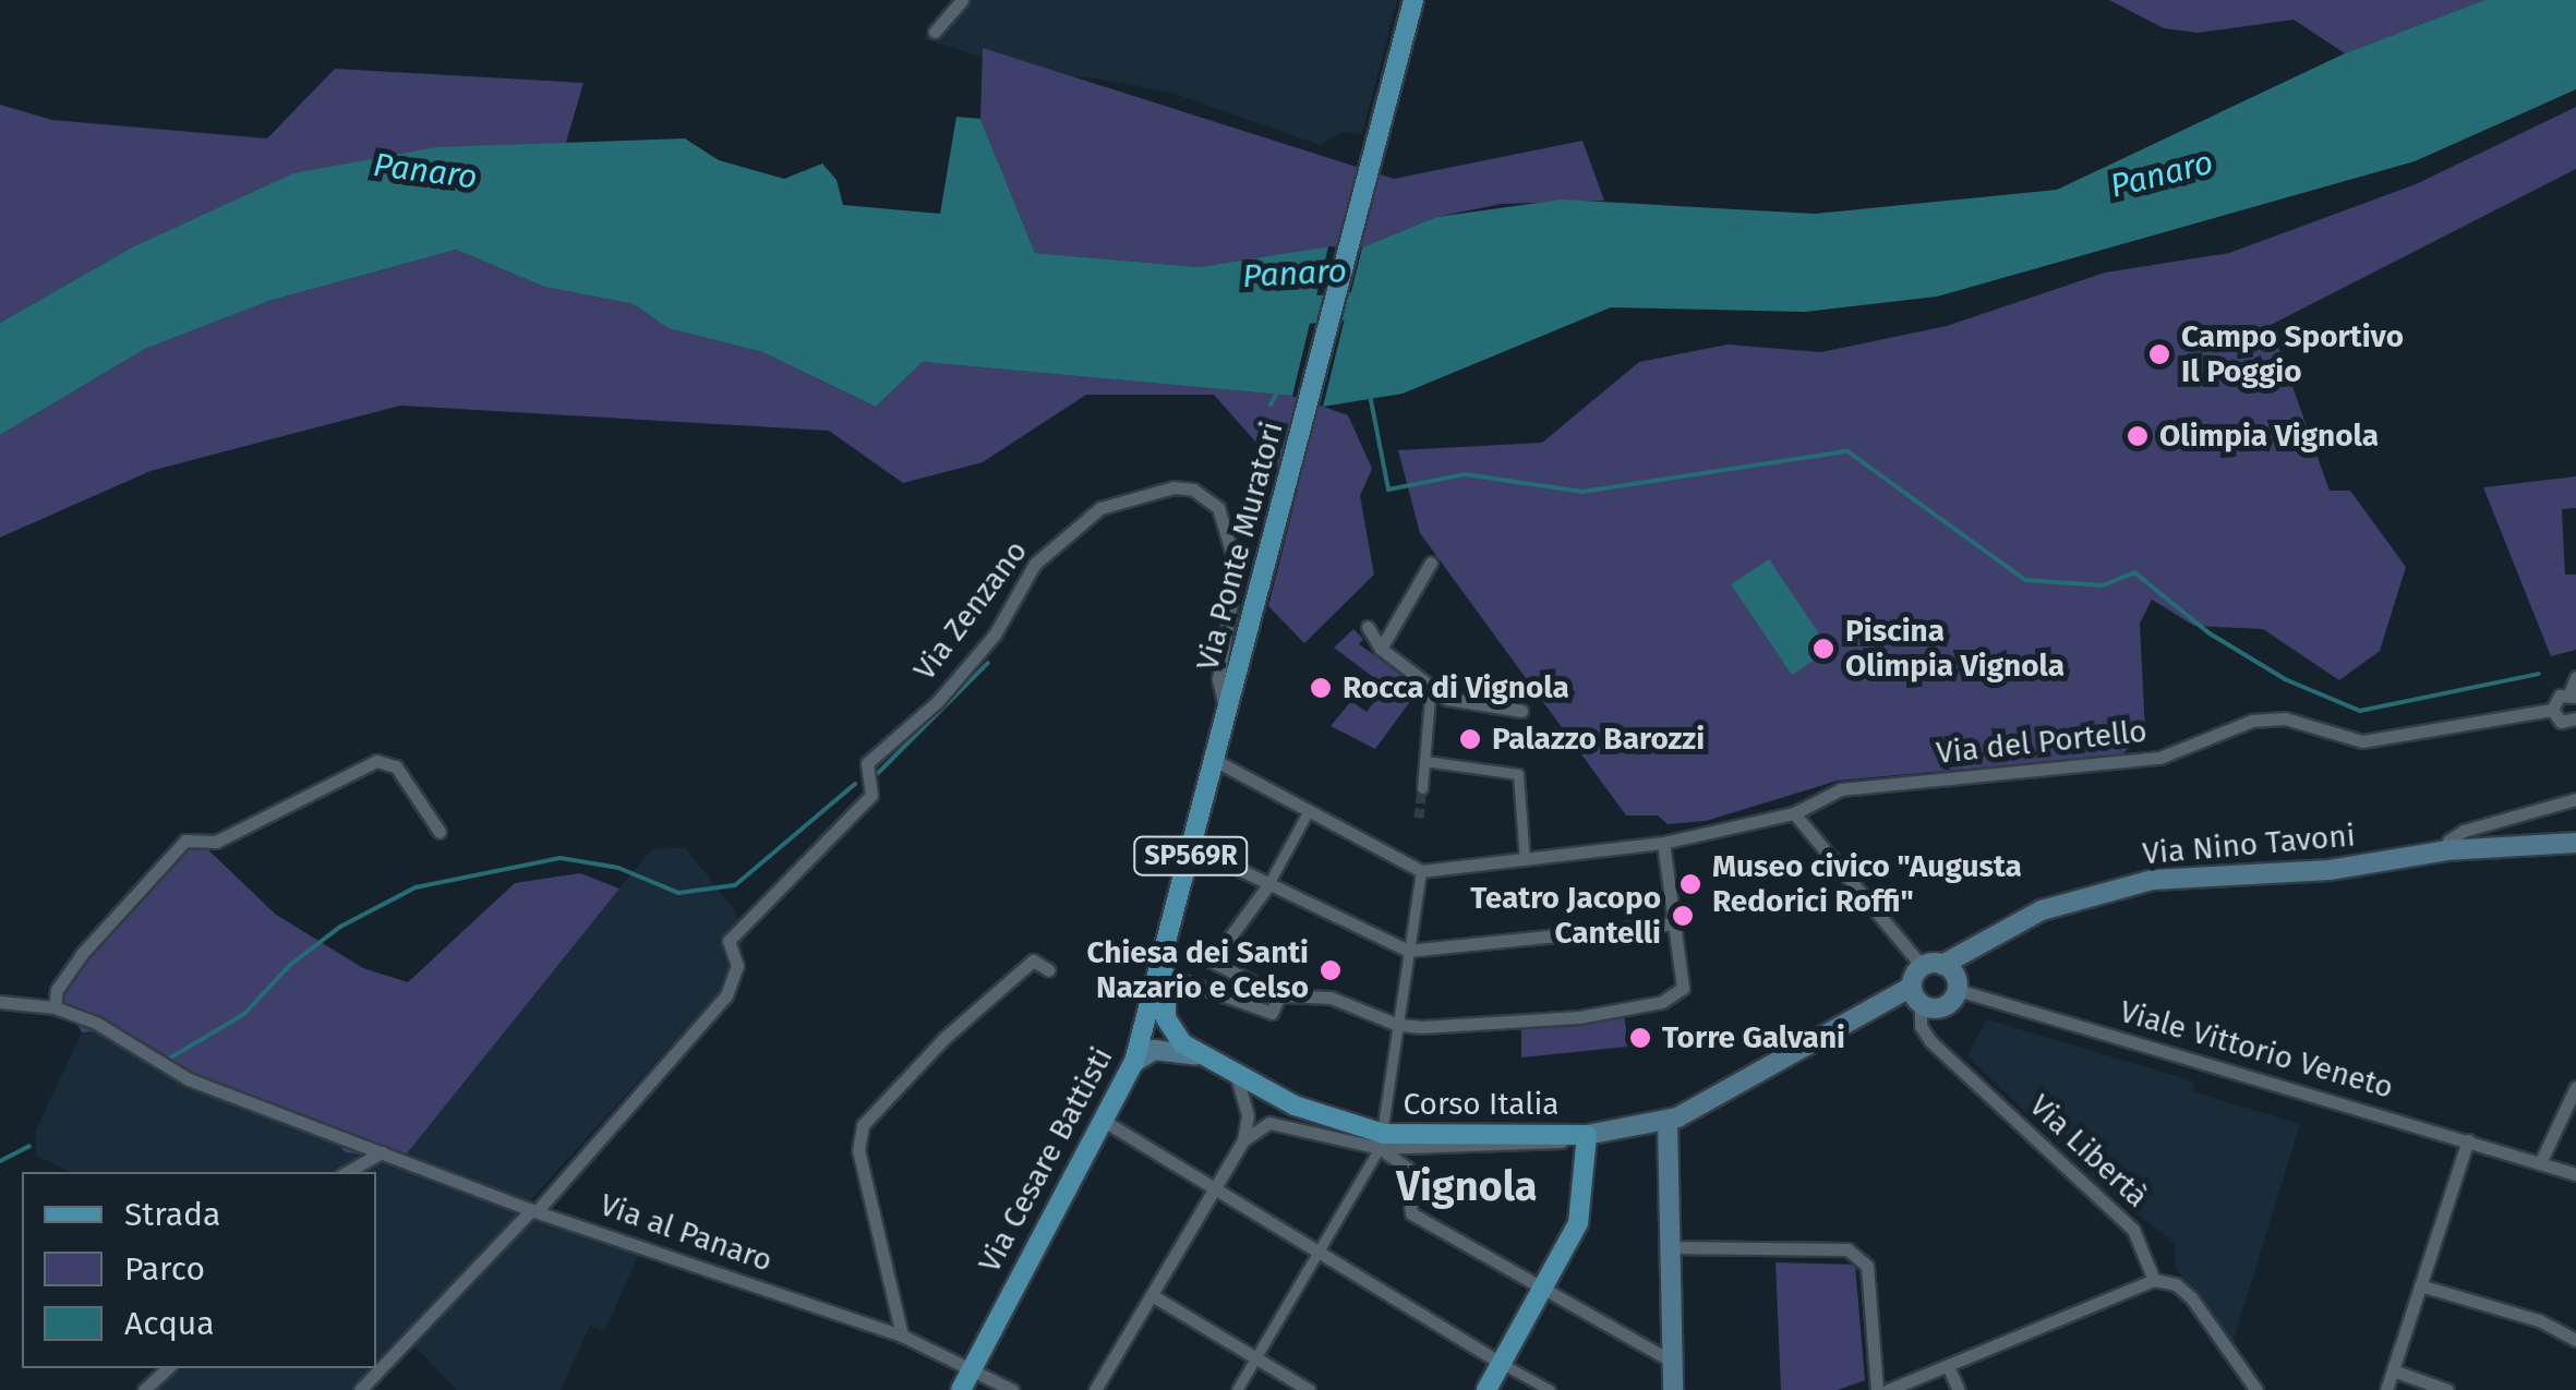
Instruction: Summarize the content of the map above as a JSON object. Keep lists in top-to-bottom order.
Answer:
{
  "streets": {
    "main road": [
      "Via Ponte Muratori",
      "Via Nino Tavoni",
      "SP569R",
      "Corso Italia",
      "Via Cesare Battisti"
    ],
    "street": [
      "Via Zenzano",
      "Via del Portello",
      "Viale Vittorio Veneto",
      "Via Libertà",
      "Via al Panaro"
    ]
  },
  "crossings": [
    ["Via Ponte Muratori", "Via Zenzano"],
    ["Via Ponte Muratori", "Corso Italia"],
    ["Via Ponte Muratori", "Via Cesare Battisti"],
    ["Via Zenzano", "Via al Panaro"],
    ["Corso Italia", "Via Cesare Battisti"],
    ["Via Cesare Battisti", "Via al Panaro"]
  ],
  "districts": ["Vignola"],
  "water": ["Panaro"],
  "places": [
    "Campo Sportivo Il Poggio",
    "Olimpia Vignola",
    "Piscina Olimpia Vignola",
    "Rocca di Vignola",
    "Palazzo Barozzi",
    "Museo civico \"Augusta Redorici Roffi\"",
    "Teatro Jacopo Cantelli",
    "Chiesa dei Santi Nazario e Celso",
    "Torre Galvani"
  ],
  "legend": ["Strada", "Parco", "Acqua"]
}
